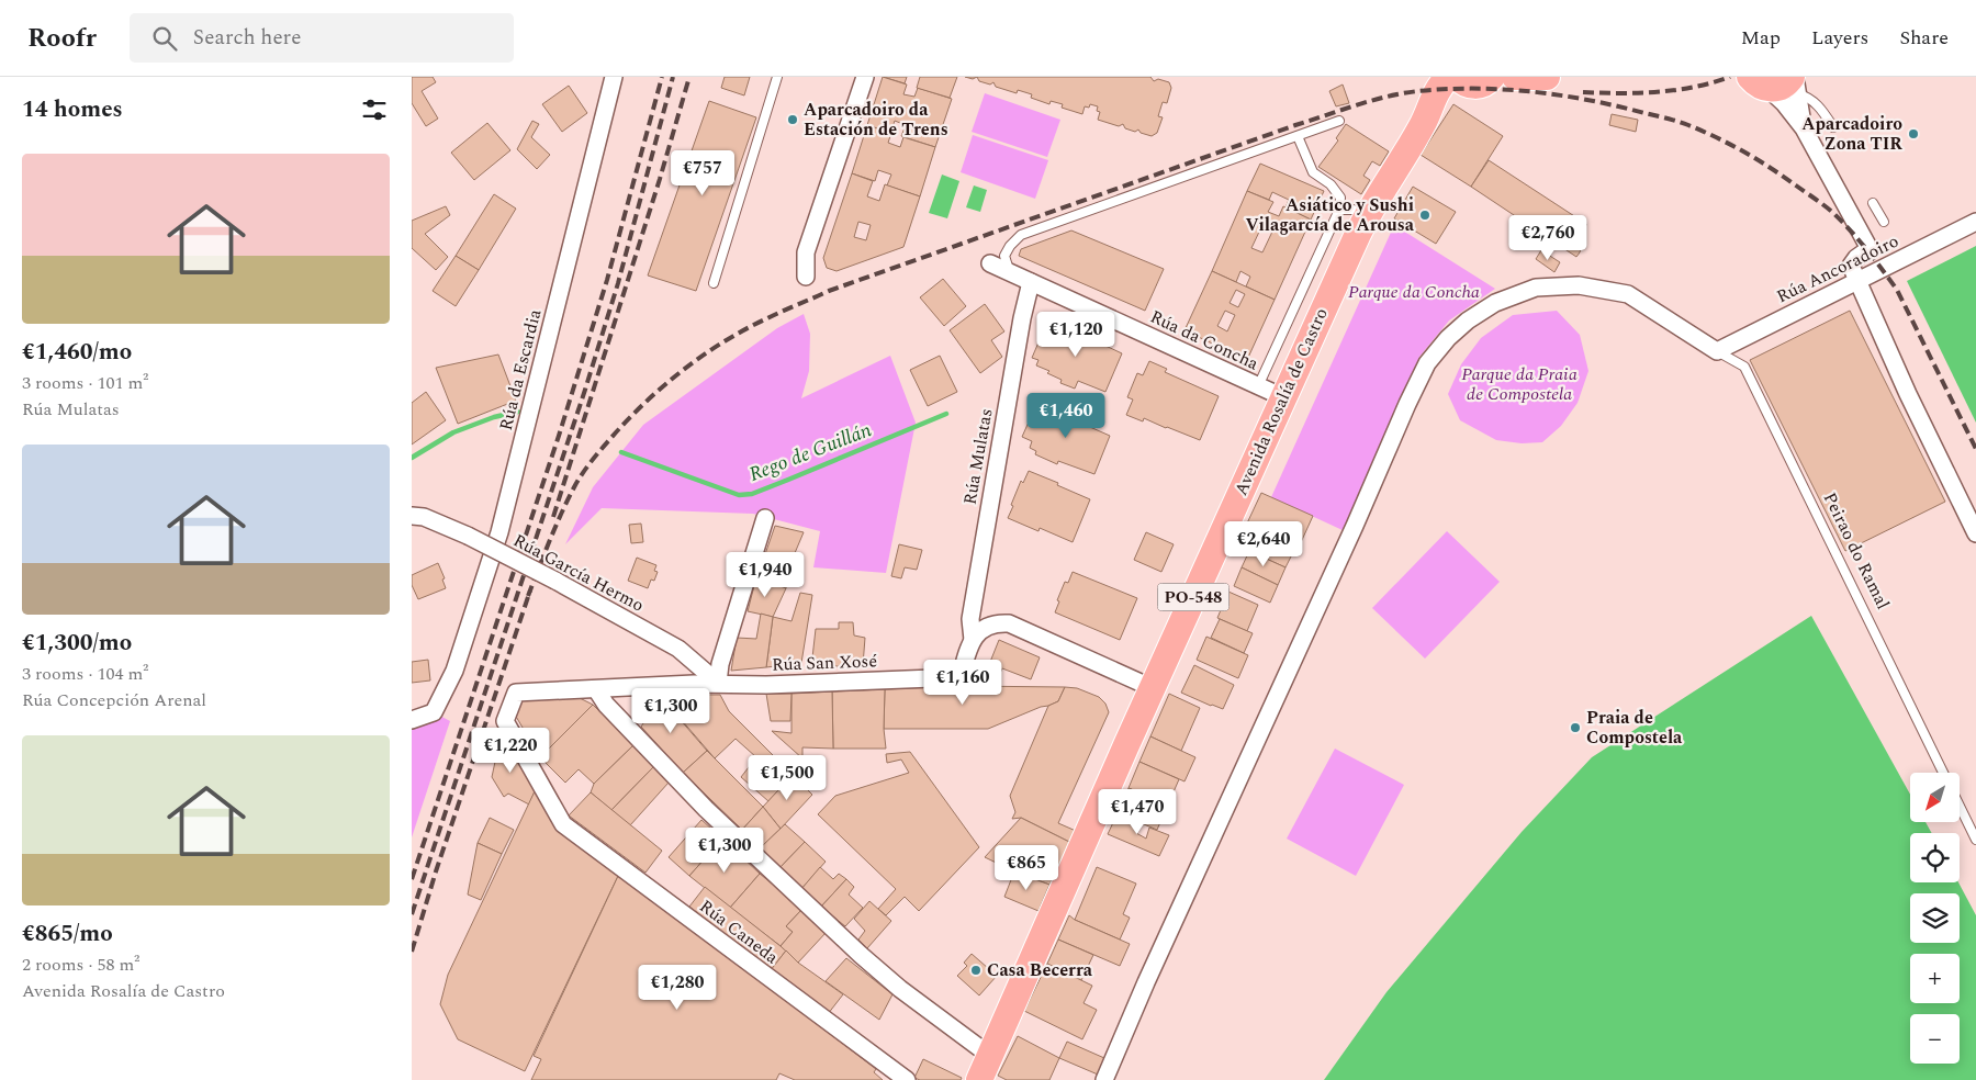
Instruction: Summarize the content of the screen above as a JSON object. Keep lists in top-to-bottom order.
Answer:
{
  "streets": {
    "main road": ["Avenida Rosalía de Castro", "PO-548"],
    "street": [
      "Rúa Ancoradoiro",
      "Rúa da Concha",
      "Rúa da Escardia",
      "Rúa Mulatas",
      "Rúa García Hermo",
      "Rúa San Xosé",
      "Rúa Caneda"
    ],
    "lane": ["Peirao do Ramal"]
  },
  "crossings": [
    ["Rúa Ancoradoiro", "Peirao do Ramal"],
    ["Rúa da Concha", "Avenida Rosalía de Castro"],
    ["Rúa da Concha", "Rúa Mulatas"],
    ["Rúa Mulatas", "Rúa San Xosé"],
    ["Rúa García Hermo", "Rúa San Xosé"],
    ["Rúa San Xosé", "Rúa Caneda"]
  ],
  "water": ["Rego de Guillán"],
  "parks": ["Parque da Concha", "Parque da Praia de Compostela"],
  "places": [
    "Aparcadoiro da Estación de Trens",
    "Aparcadoiro Zona TIR",
    "Asiático y Sushi Vilagarcía de Arousa",
    "Praia de Compostela",
    "Casa Becerra"
  ],
  "north": "bottom left",
  "page": {
    "header": "Roofr",
    "search": "Search here",
    "nav": ["Map", "Layers", "Share"],
    "heading": "14 homes",
    "list": [
      {
        "name": "€1,460/mo",
        "note": "3 rooms · 101 m² · Rúa Mulatas"
      },
      {
        "name": "€1,300/mo",
        "note": "3 rooms · 104 m² · Rúa Concepción Arenal"
      },
      {
        "name": "€865/mo",
        "note": "2 rooms · 58 m² · Avenida Rosalía de Castro"
      }
    ],
    "price": [
      "€757",
      "€2,760",
      "€1,120",
      "€1,460",
      "€2,640",
      "€1,940",
      "€1,160",
      "€1,300",
      "€1,220",
      "€1,500",
      "€1,470",
      "€1,300",
      "€865",
      "€1,280"
    ],
    "map_buttons": ["+", "−"]
  }
}
